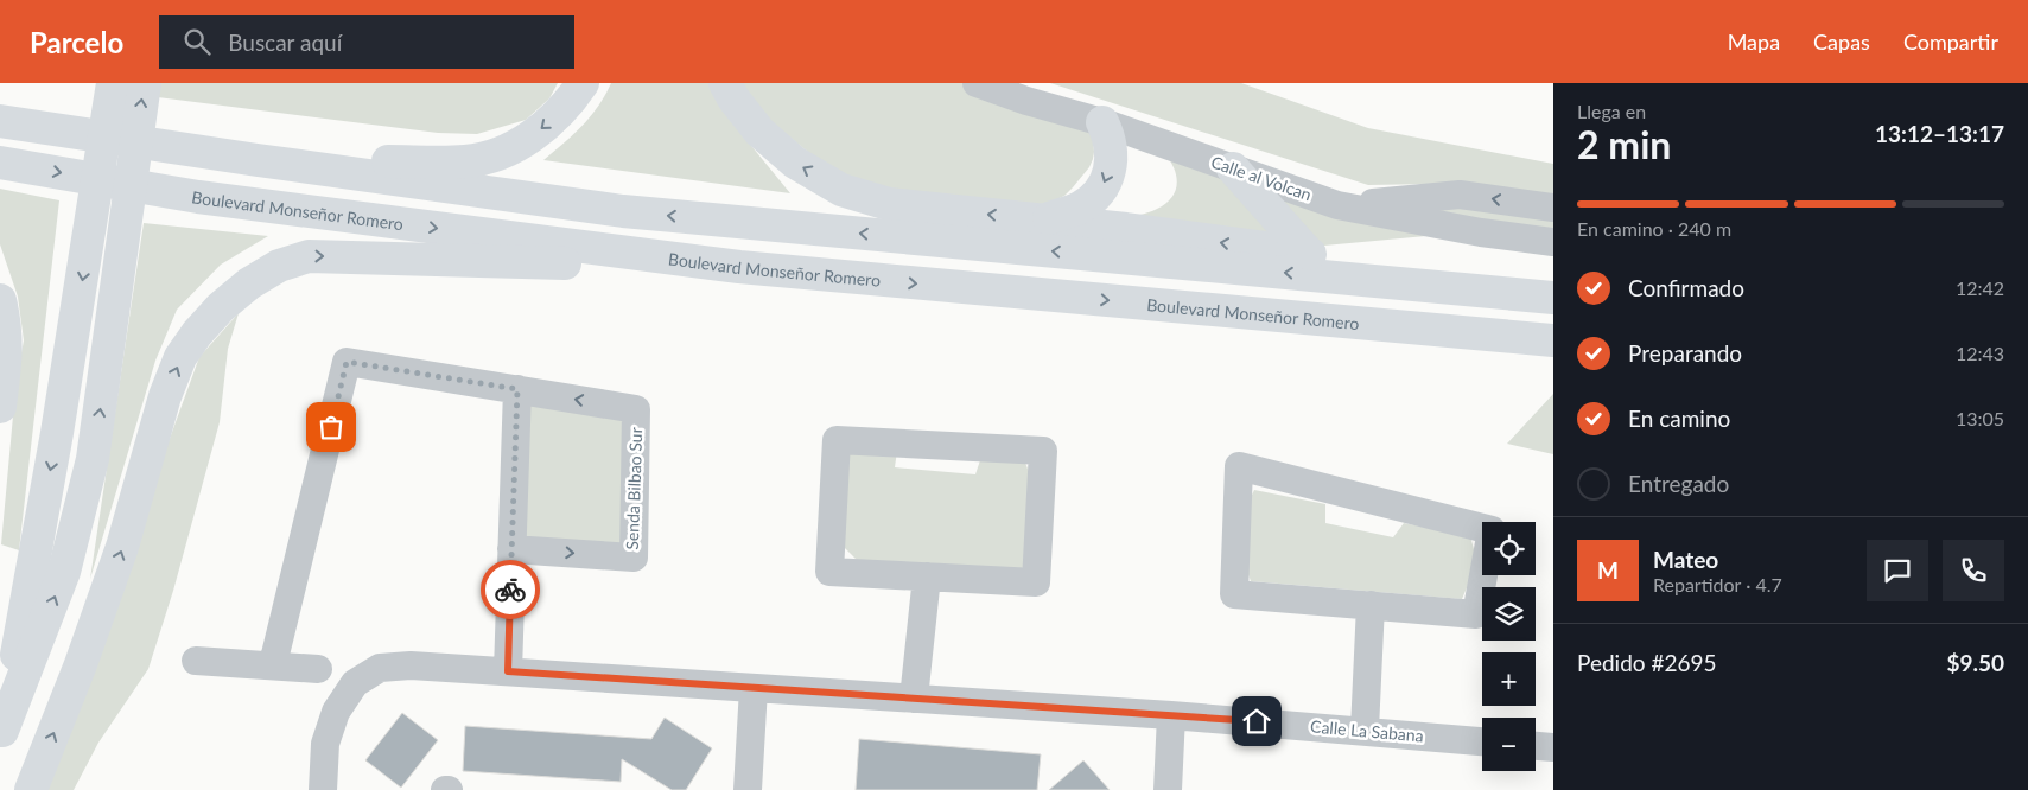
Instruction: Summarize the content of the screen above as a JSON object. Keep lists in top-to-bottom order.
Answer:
{
  "streets": {
    "highway": ["Boulevard Monseñor Romero"],
    "street": ["Calle al Volcan", "Senda Bilbao Sur", "Calle La Sabana"]
  },
  "page": {
    "header": "Parcelo",
    "search": "Buscar aquí",
    "nav": ["Mapa", "Capas", "Compartir"],
    "heading": ["2 min", "Llega en", "13:12–13:17"],
    "panel": [
      "Mateo",
      "Repartidor · 4.7",
      "Pedido #2695",
      "$9.50"
    ],
    "bar": "En camino · 240 m",
    "list": [
      ["Confirmado", "12:42"],
      ["Preparando", "12:43"],
      ["En camino", "13:05"],
      "Entregado"
    ],
    "map_buttons": ["+", "−"],
    "round": "M"
  }
}
